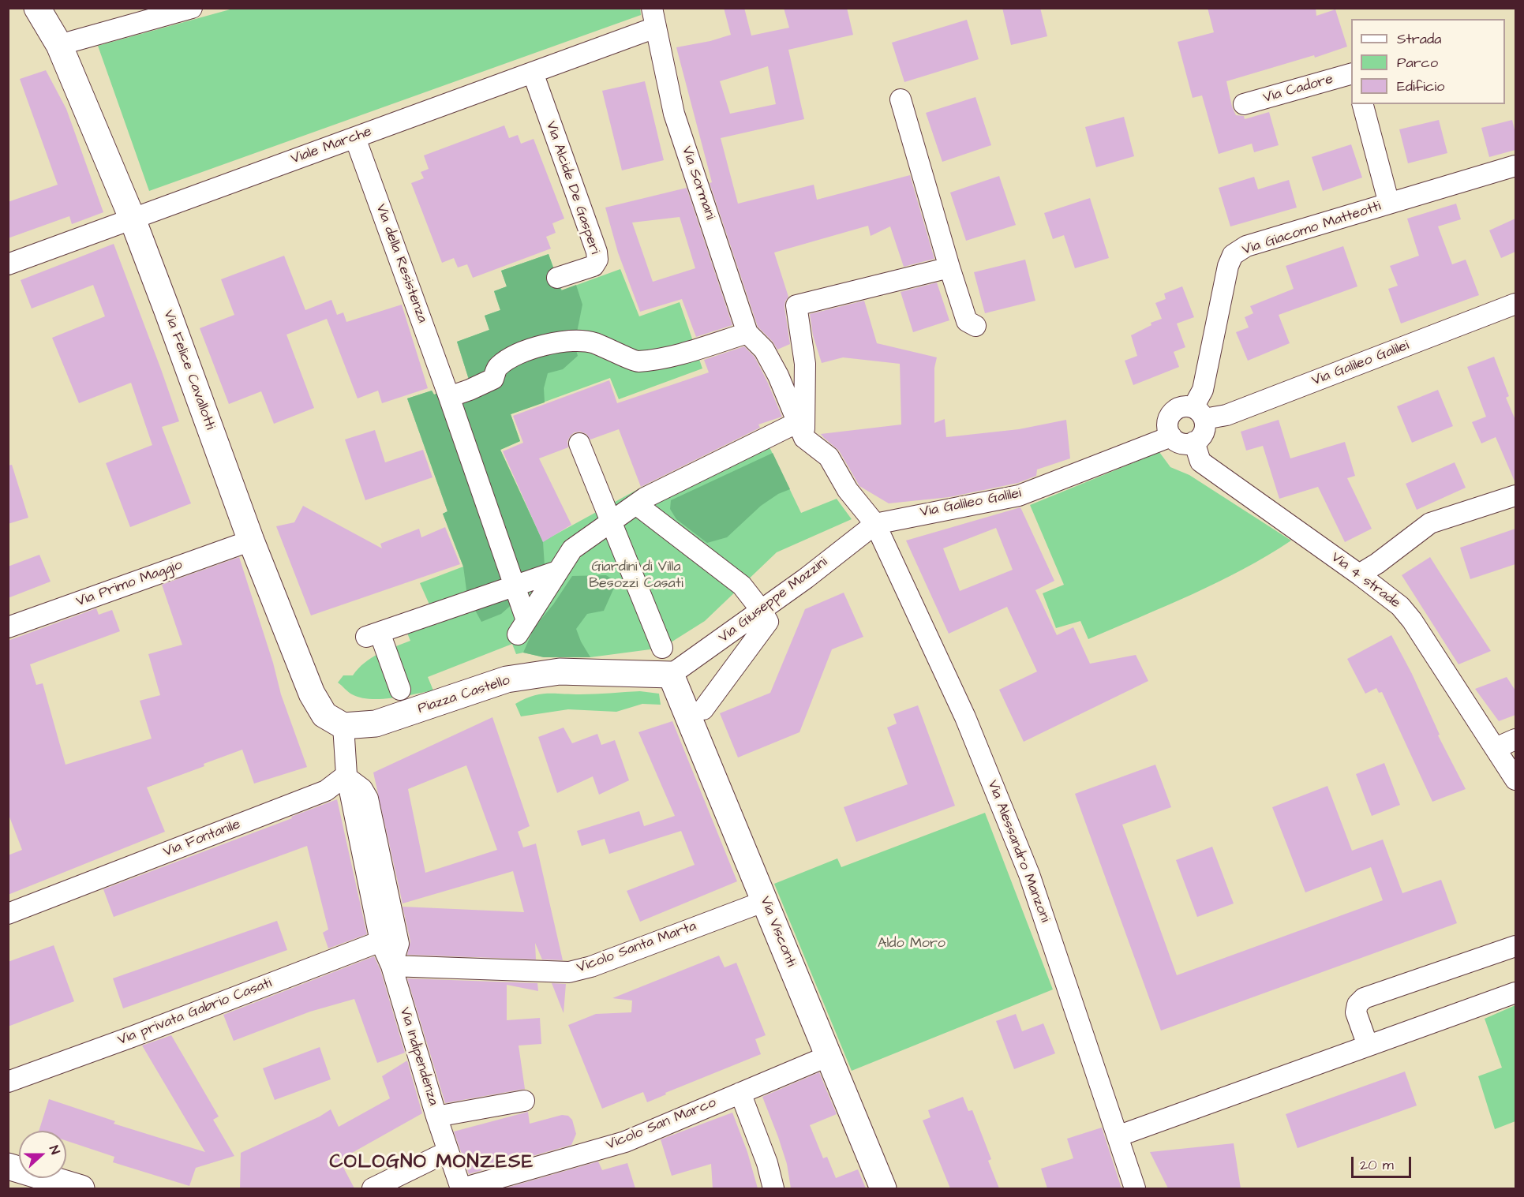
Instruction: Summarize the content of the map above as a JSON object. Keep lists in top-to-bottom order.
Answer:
{
  "streets": {
    "street": [
      "Via Cadore",
      "Viale Marche",
      "Via Sormani",
      "Via Alcide De Gasperi",
      "Via Giacomo Matteotti",
      "Via della Resistenza",
      "Via Galileo Galilei",
      "Via Felice Cavallotti",
      "Via 4 strade",
      "Via Primo Maggio",
      "Via Giuseppe Mazzini",
      "Piazza Castello",
      "Via Fontanile",
      "Via Alessandro Manzoni",
      "Via Visconti",
      "Vicolo Santa Marta",
      "Via privata Gabrio Casati",
      "Via Indipendenza",
      "Vicolo San Marco"
    ]
  },
  "crossings": [
    ["Viale Marche", "Via Sormani"],
    ["Viale Marche", "Via Alcide De Gasperi"],
    ["Viale Marche", "Via della Resistenza"],
    ["Viale Marche", "Via Felice Cavallotti"],
    ["Via Sormani", "Via Alessandro Manzoni"],
    ["Via Giacomo Matteotti", "Via Galileo Galilei"],
    ["Via Giacomo Matteotti", "Via 4 strade"],
    ["Via Galileo Galilei", "Via 4 strade"],
    ["Via Galileo Galilei", "Via Giuseppe Mazzini"],
    ["Via Galileo Galilei", "Via Alessandro Manzoni"],
    ["Via Felice Cavallotti", "Via Primo Maggio"],
    ["Via Felice Cavallotti", "Piazza Castello"],
    ["Via Giuseppe Mazzini", "Piazza Castello"],
    ["Via Giuseppe Mazzini", "Via Alessandro Manzoni"],
    ["Via Giuseppe Mazzini", "Via Visconti"],
    ["Piazza Castello", "Via Visconti"],
    ["Via Fontanile", "Via Indipendenza"],
    ["Via Visconti", "Vicolo Santa Marta"],
    ["Via Visconti", "Vicolo San Marco"],
    ["Vicolo Santa Marta", "Via Indipendenza"],
    ["Via privata Gabrio Casati", "Via Indipendenza"]
  ],
  "districts": ["COLOGNO MONZESE"],
  "parks": ["Giardini di Villa Besozzi Casati", "Aldo Moro"],
  "legend": ["Strada", "Parco", "Edificio"],
  "scale_bar": "20 m",
  "north": "right"
}
